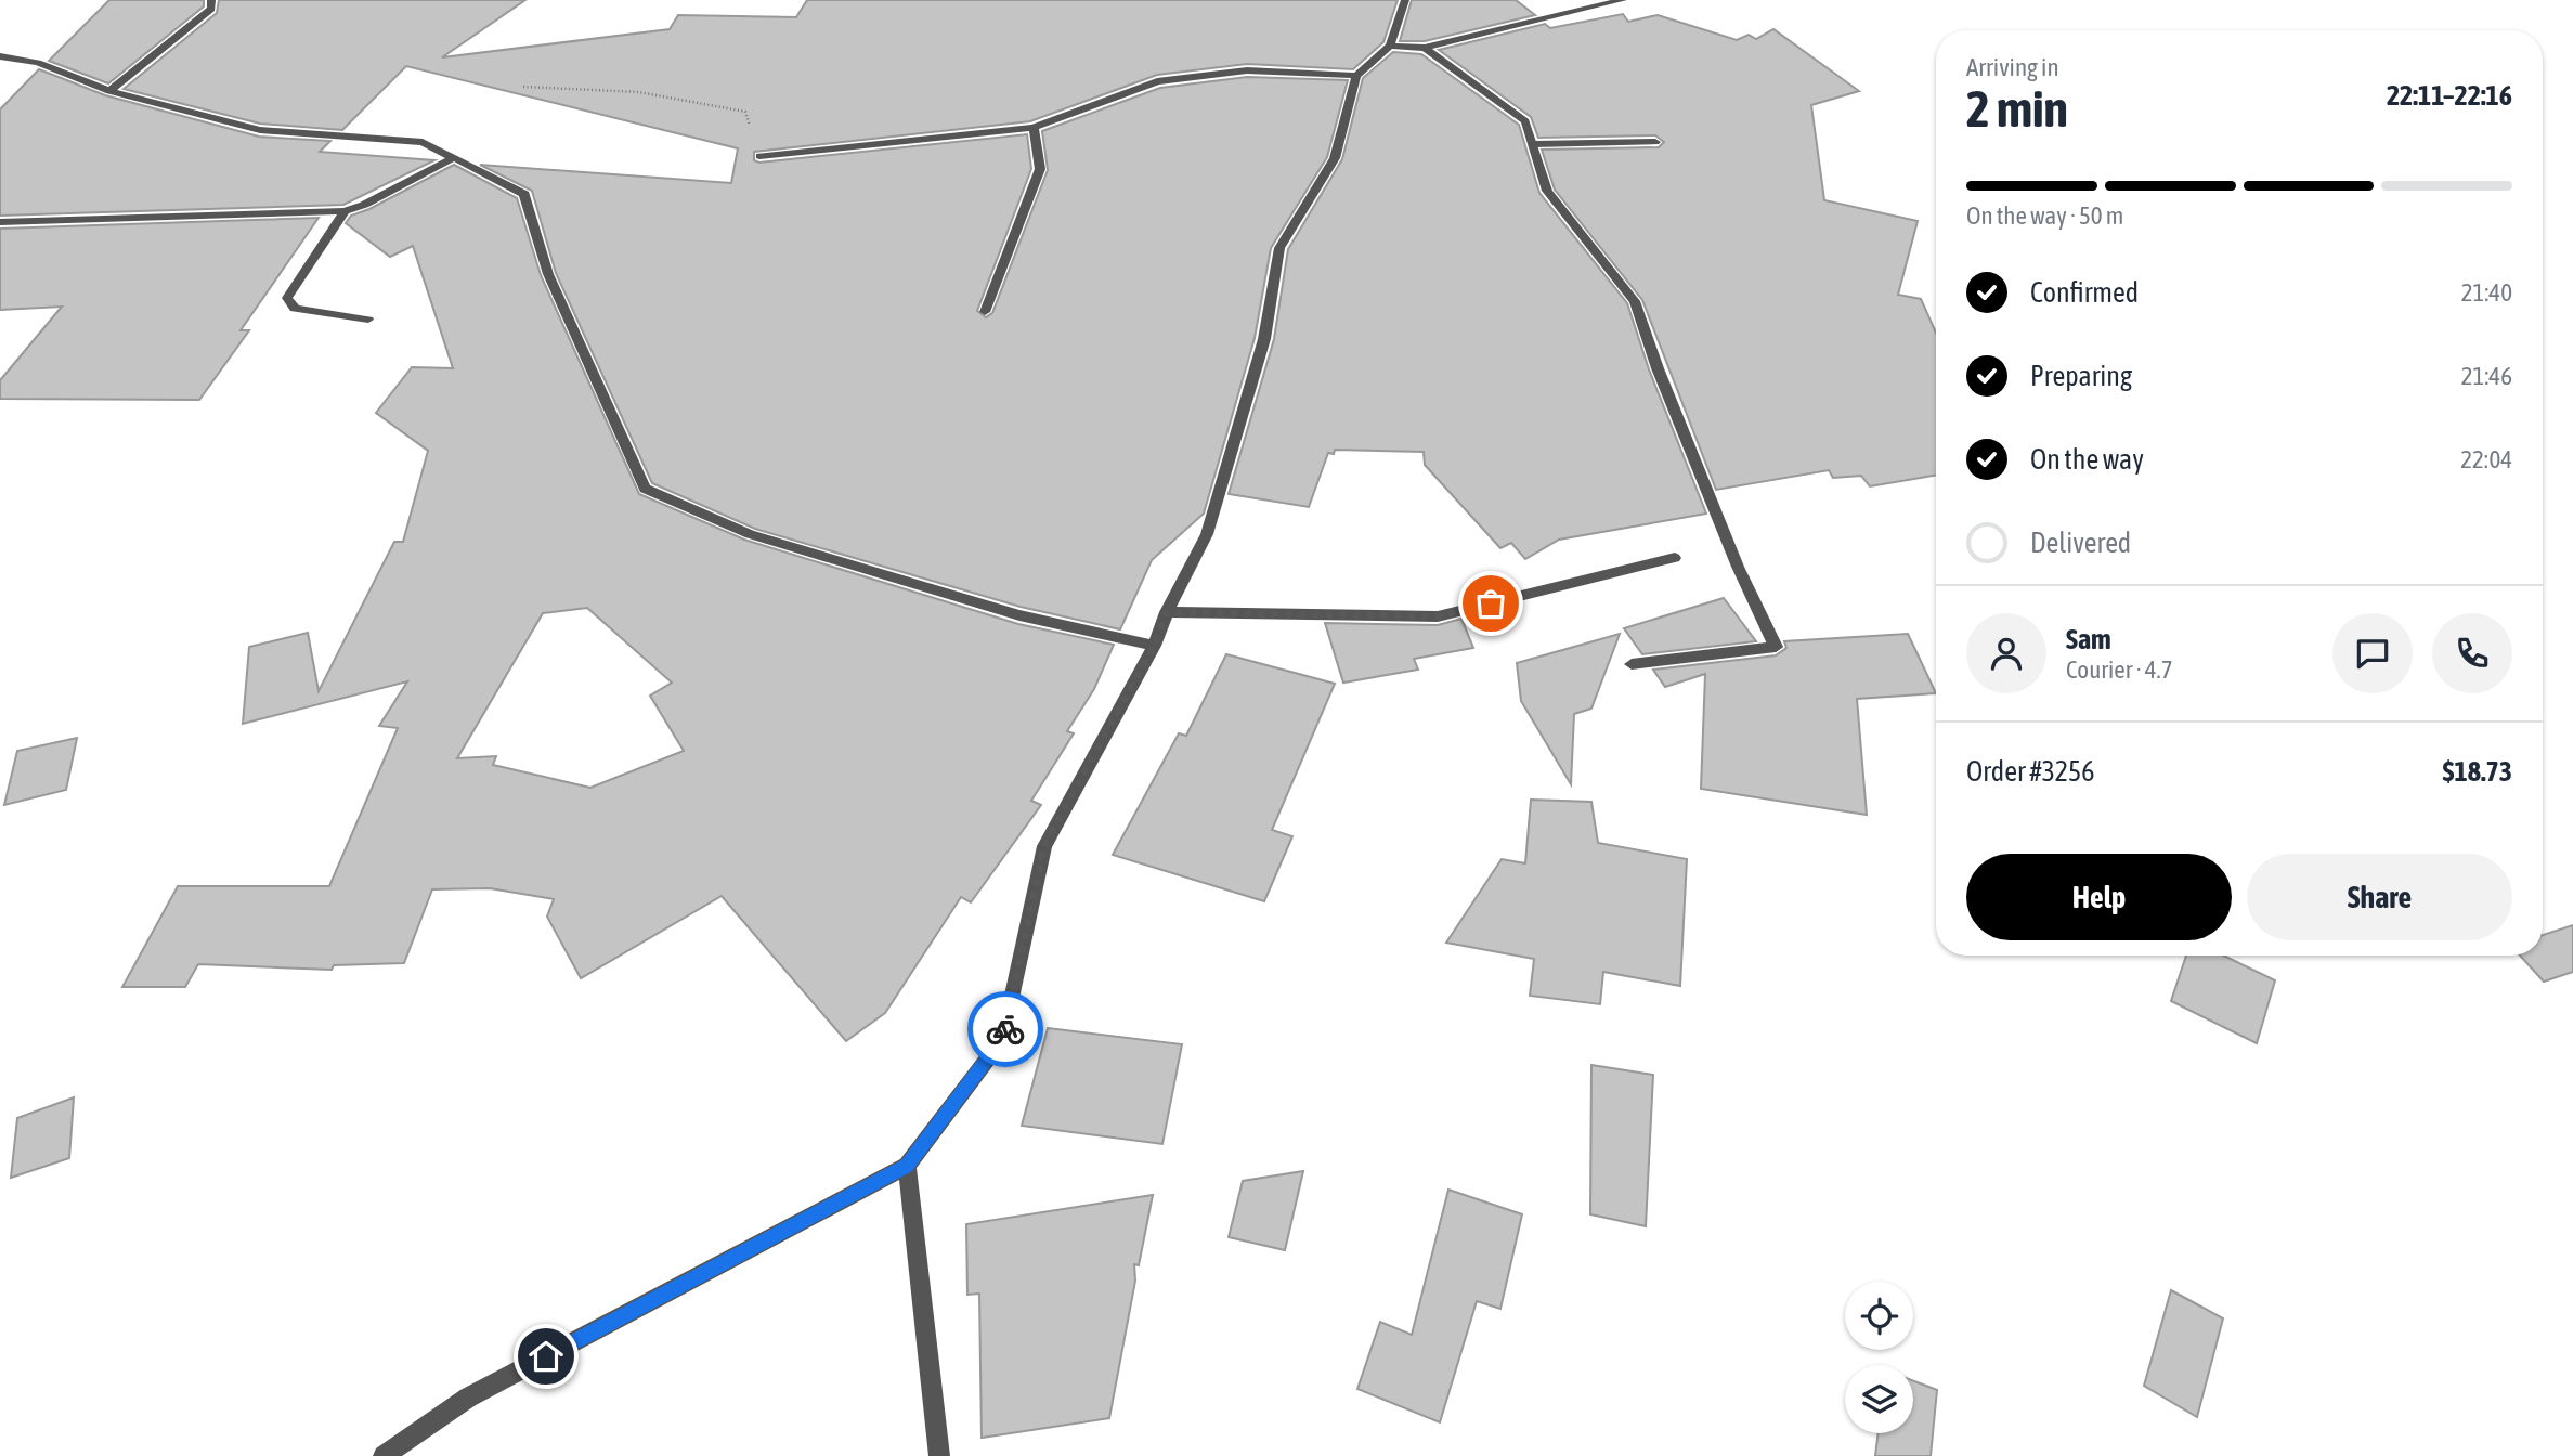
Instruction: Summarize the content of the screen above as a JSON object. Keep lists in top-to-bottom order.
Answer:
{
  "page": {
    "heading": ["2 min", "Arriving in", "22:11–22:16"],
    "panel": [
      "Sam",
      "Courier · 4.7",
      "Order #3256",
      "$18.73"
    ],
    "bar": "On the way · 50 m",
    "list": [
      ["Confirmed", "21:40"],
      ["Preparing", "21:46"],
      ["On the way", "22:04"],
      "Delivered"
    ],
    "buttons": ["Help", "Share"]
  }
}
